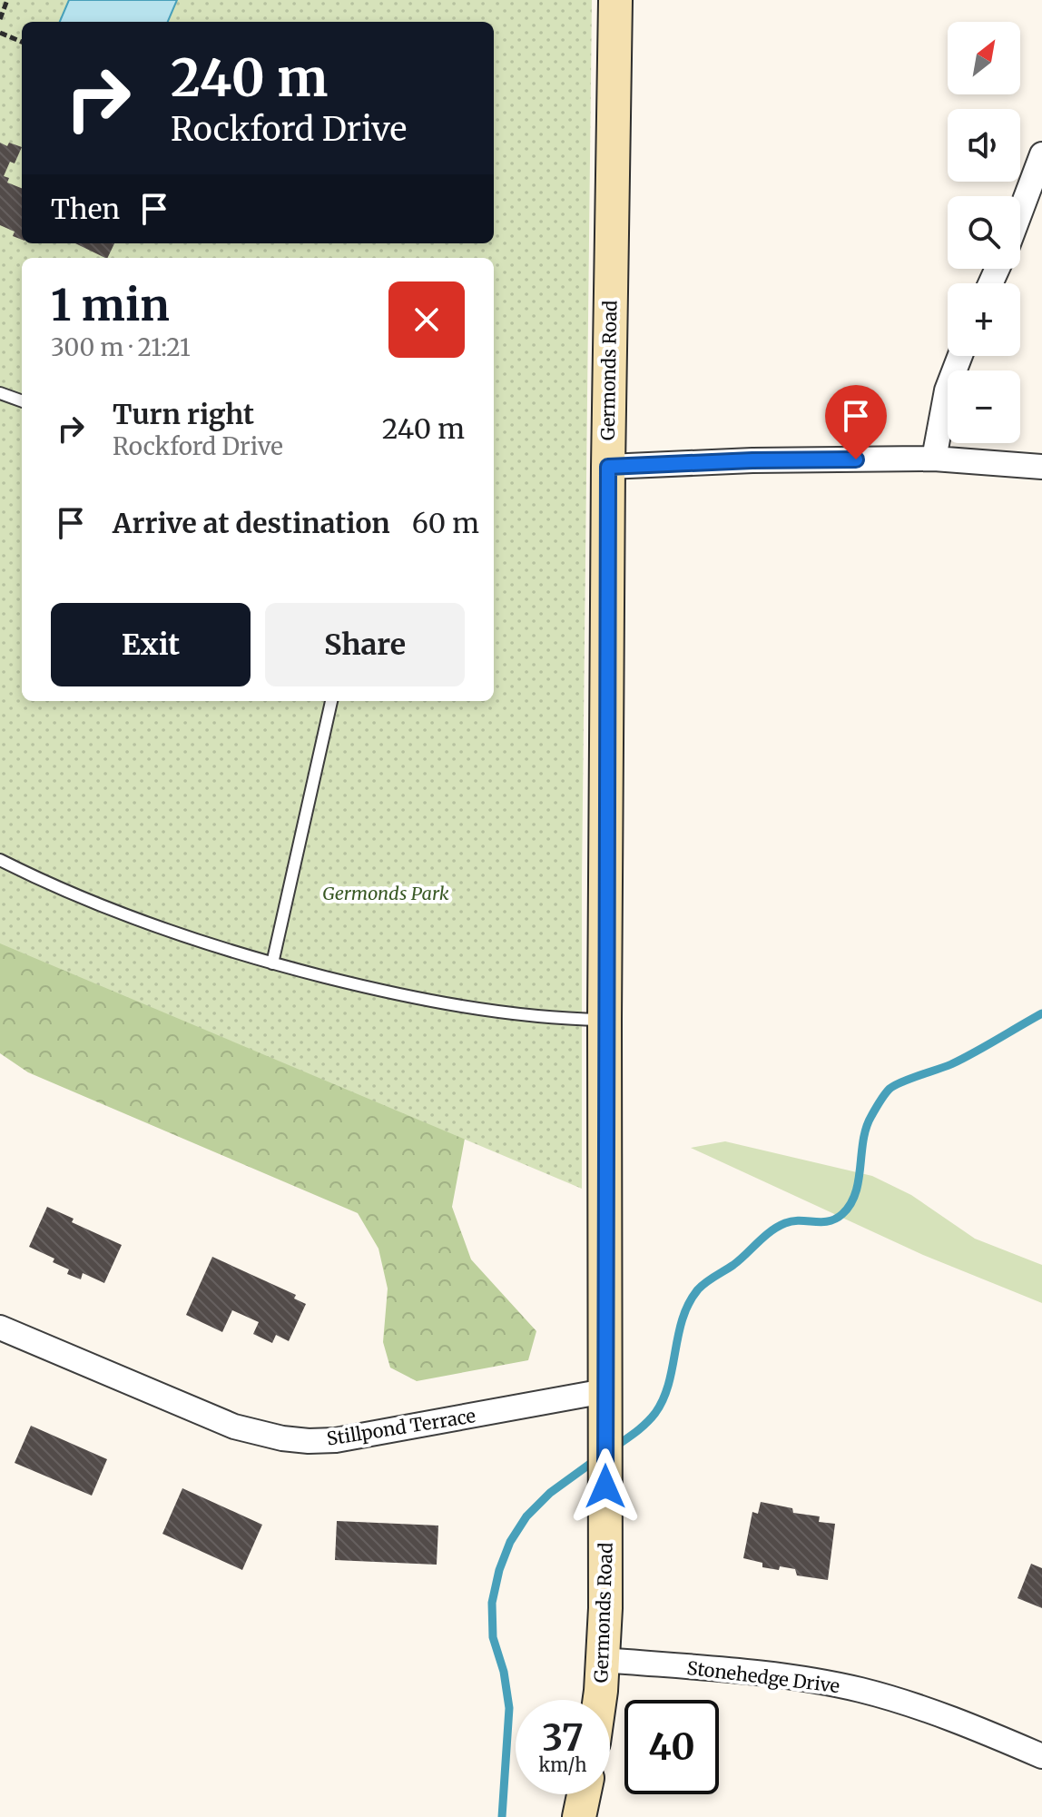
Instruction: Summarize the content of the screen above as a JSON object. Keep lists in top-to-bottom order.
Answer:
{
  "streets": {
    "street": ["Germonds Road", "Stillpond Terrace", "Stonehedge Drive"]
  },
  "crossings": [
    ["Germonds Road", "Stillpond Terrace"],
    ["Germonds Road", "Stonehedge Drive"]
  ],
  "parks": ["Germonds Park"],
  "north": "top right",
  "page": {
    "map_buttons": ["+", "−"],
    "turn": ["240 m", "Rockford Drive"],
    "then": "Then",
    "heading": ["1 min", "300 m · 21:21"],
    "list": [
      {
        "name": "Turn right",
        "note": "Rockford Drive",
        "value": "240 m"
      },
      {
        "name": "Arrive at destination",
        "value": "60 m"
      }
    ],
    "buttons": ["Exit", "Share"],
    "speed": "37 km/h",
    "limit": "40"
  }
}
